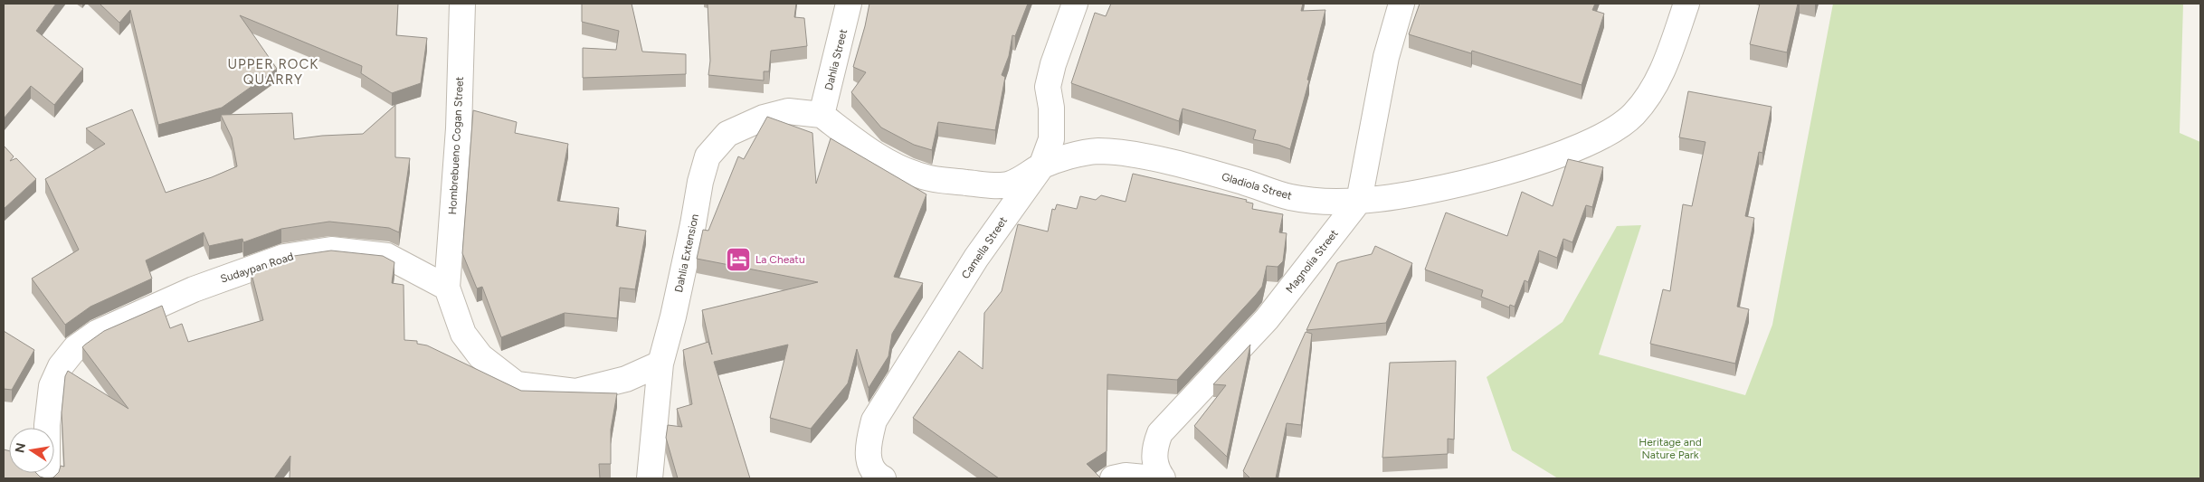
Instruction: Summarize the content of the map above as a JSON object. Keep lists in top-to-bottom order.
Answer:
{
  "streets": {
    "street": [
      "Dahlia Street",
      "Hombrebueno Cogan Street",
      "Gladiola Street",
      "Camella Street",
      "Dahlia Extension",
      "Magnolia Street",
      "Sudaypan Road"
    ]
  },
  "crossings": [
    ["Dahlia Street", "Gladiola Street"],
    ["Dahlia Street", "Dahlia Extension"],
    ["Hombrebueno Cogan Street", "Sudaypan Road"],
    ["Gladiola Street", "Camella Street"],
    ["Gladiola Street", "Dahlia Extension"],
    ["Gladiola Street", "Magnolia Street"]
  ],
  "districts": ["UPPER ROCK QUARRY"],
  "parks": ["Heritage and Nature Park"],
  "places": {
    "hotel": ["La Cheatu"]
  },
  "north": "left"
}
